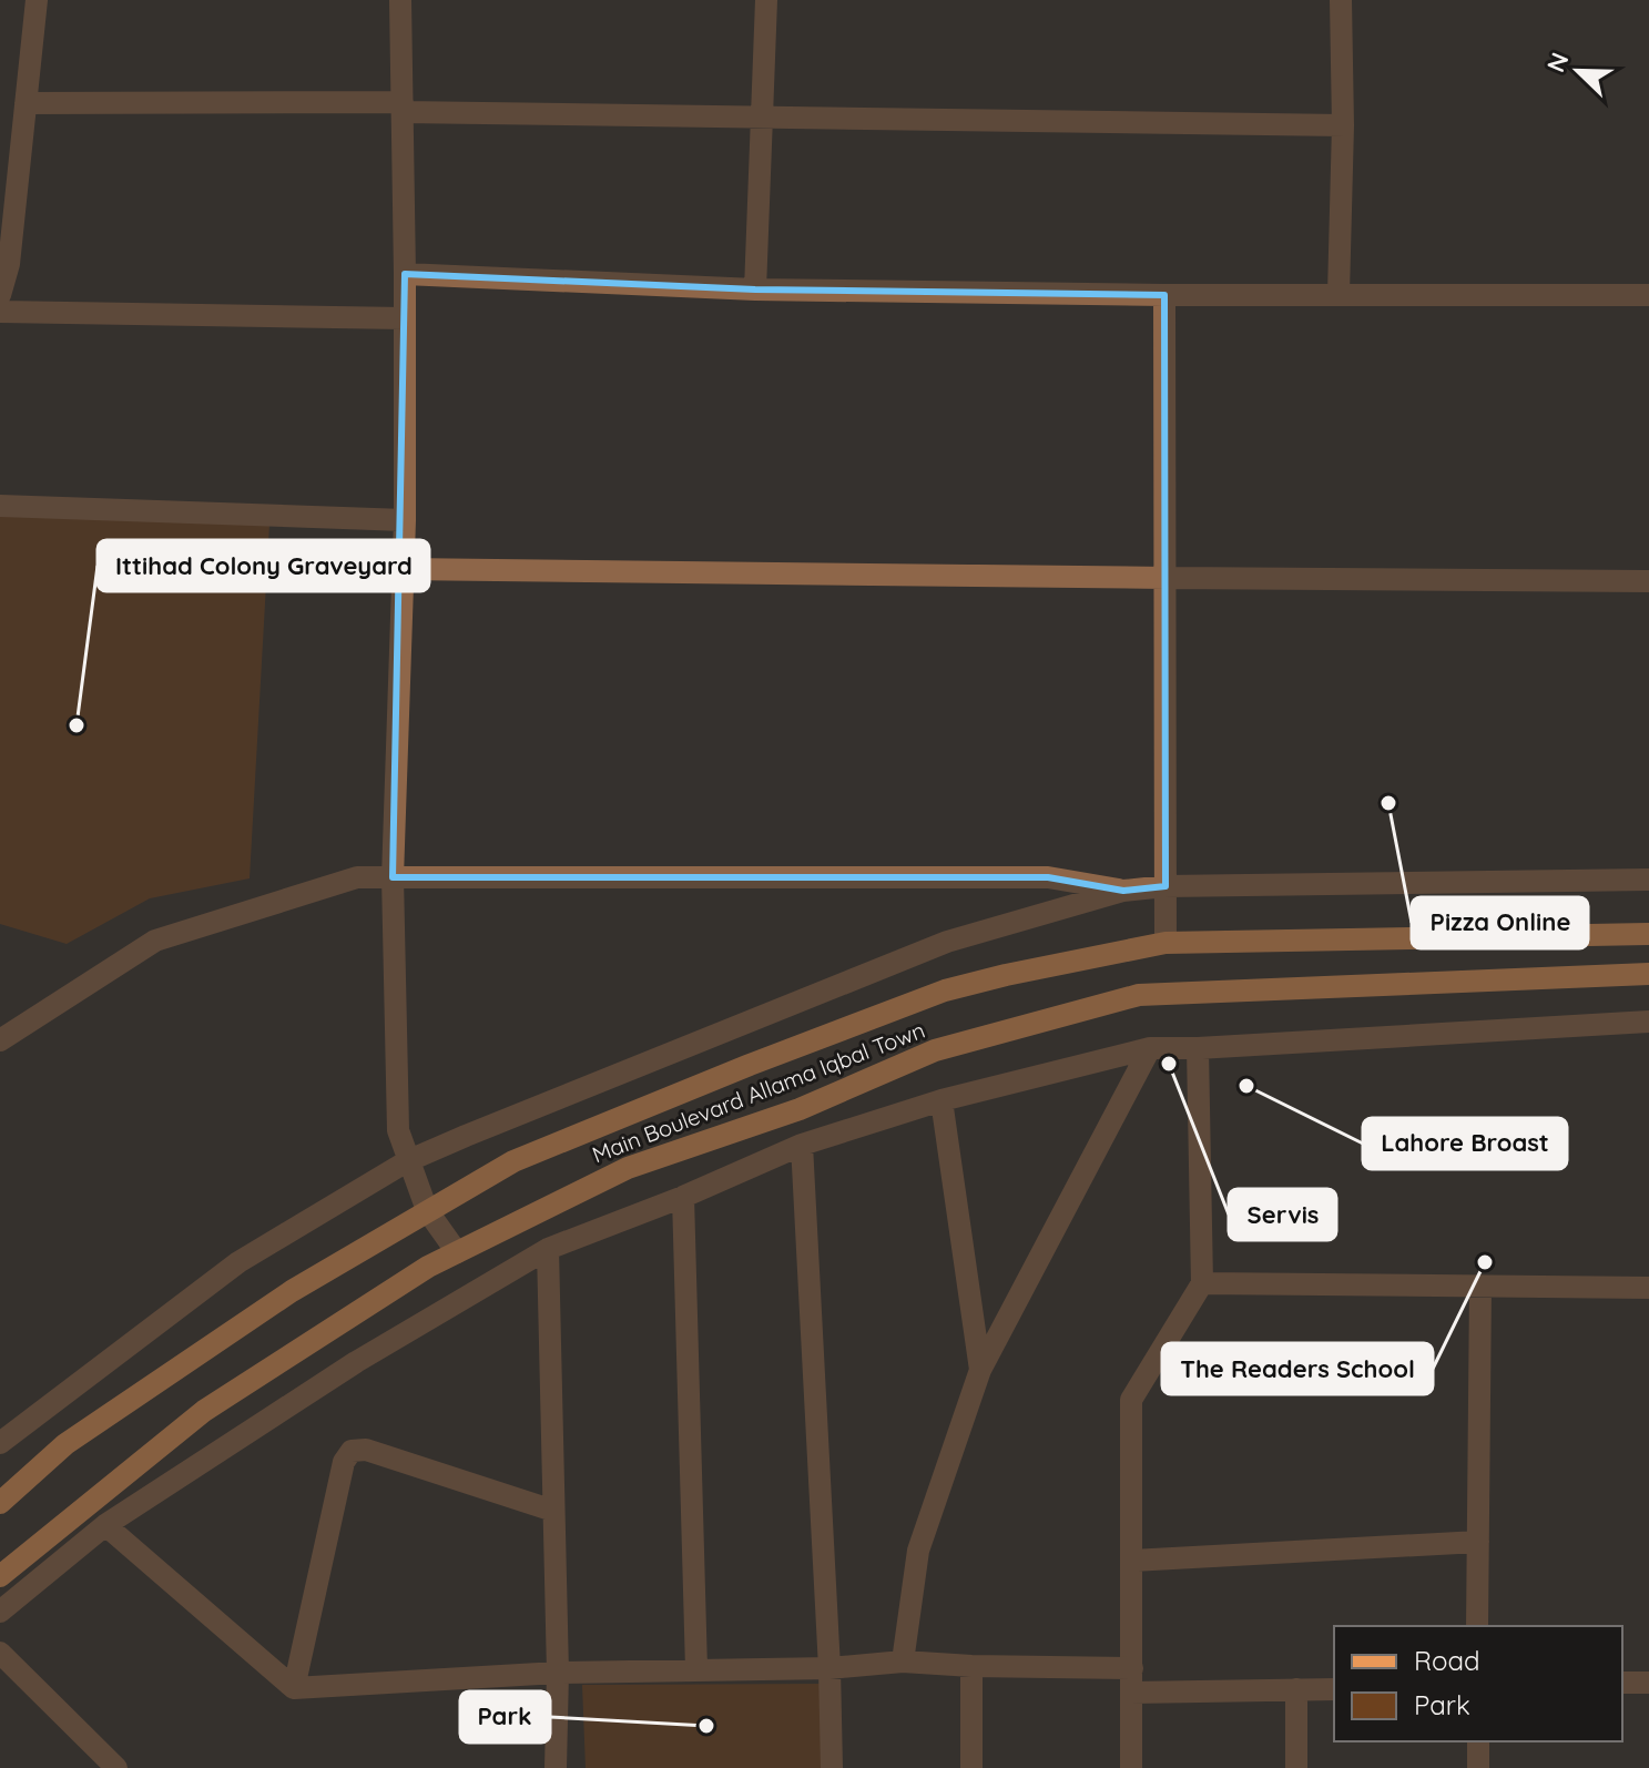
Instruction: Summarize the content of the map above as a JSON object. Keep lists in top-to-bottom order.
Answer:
{
  "streets": {
    "main road": ["Main Boulevard Allama Iqbal Town"]
  },
  "places": [
    "Ittihad Colony Graveyard",
    "Pizza Online",
    "Servis",
    "Lahore Broast",
    "The Readers School",
    "Park"
  ],
  "legend": ["Road", "Park"],
  "north": "top left"
}
